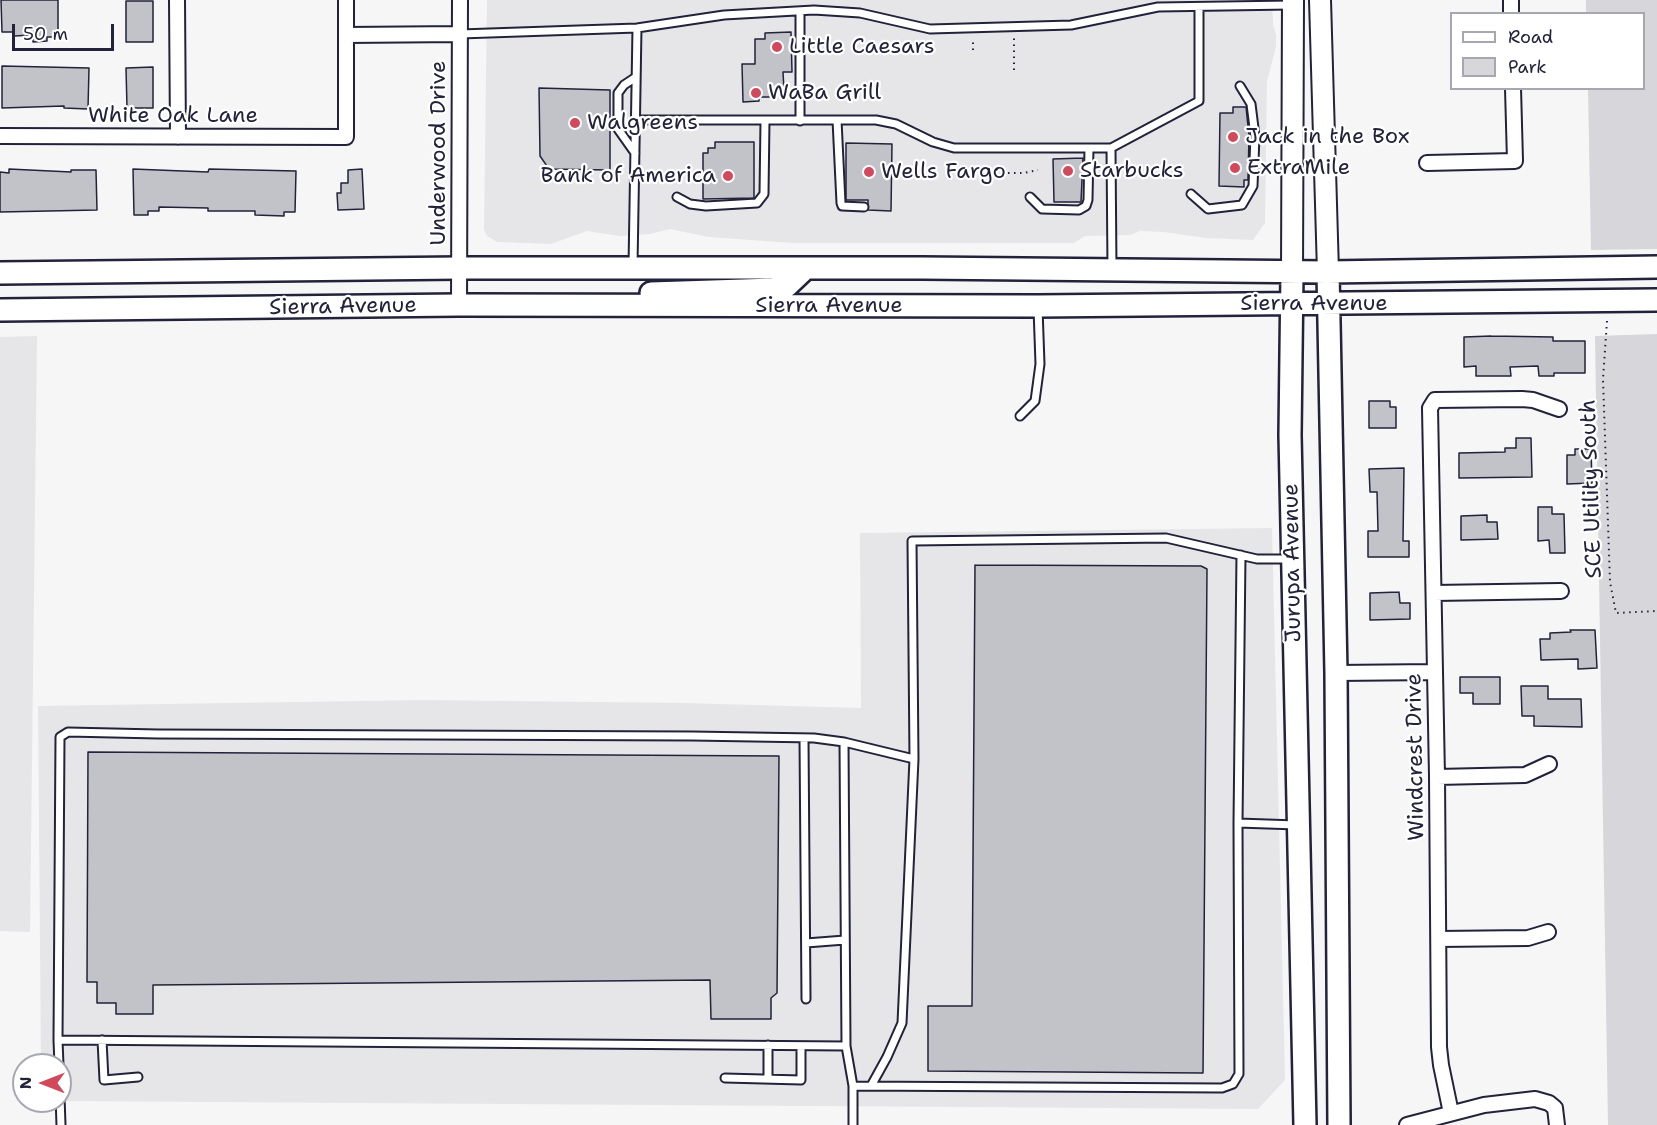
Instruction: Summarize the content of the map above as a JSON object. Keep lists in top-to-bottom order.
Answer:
{
  "streets": {
    "main road": ["Sierra Avenue", "Jurupa Avenue"],
    "street": ["White Oak Lane", "Underwood Drive", "Windcrest Drive"],
    "path": ["SCE Utility South"]
  },
  "crossings": [
    ["Underwood Drive", "Sierra Avenue"],
    ["Sierra Avenue", "Jurupa Avenue"]
  ],
  "places": [
    "Little Caesars",
    "WaBa Grill",
    "Walgreens",
    "Jack in the Box",
    "ExtraMile",
    "Starbucks",
    "Wells Fargo",
    "Bank of America"
  ],
  "legend": ["Road", "Park"],
  "scale_bar": "50 m",
  "north": "left"
}
